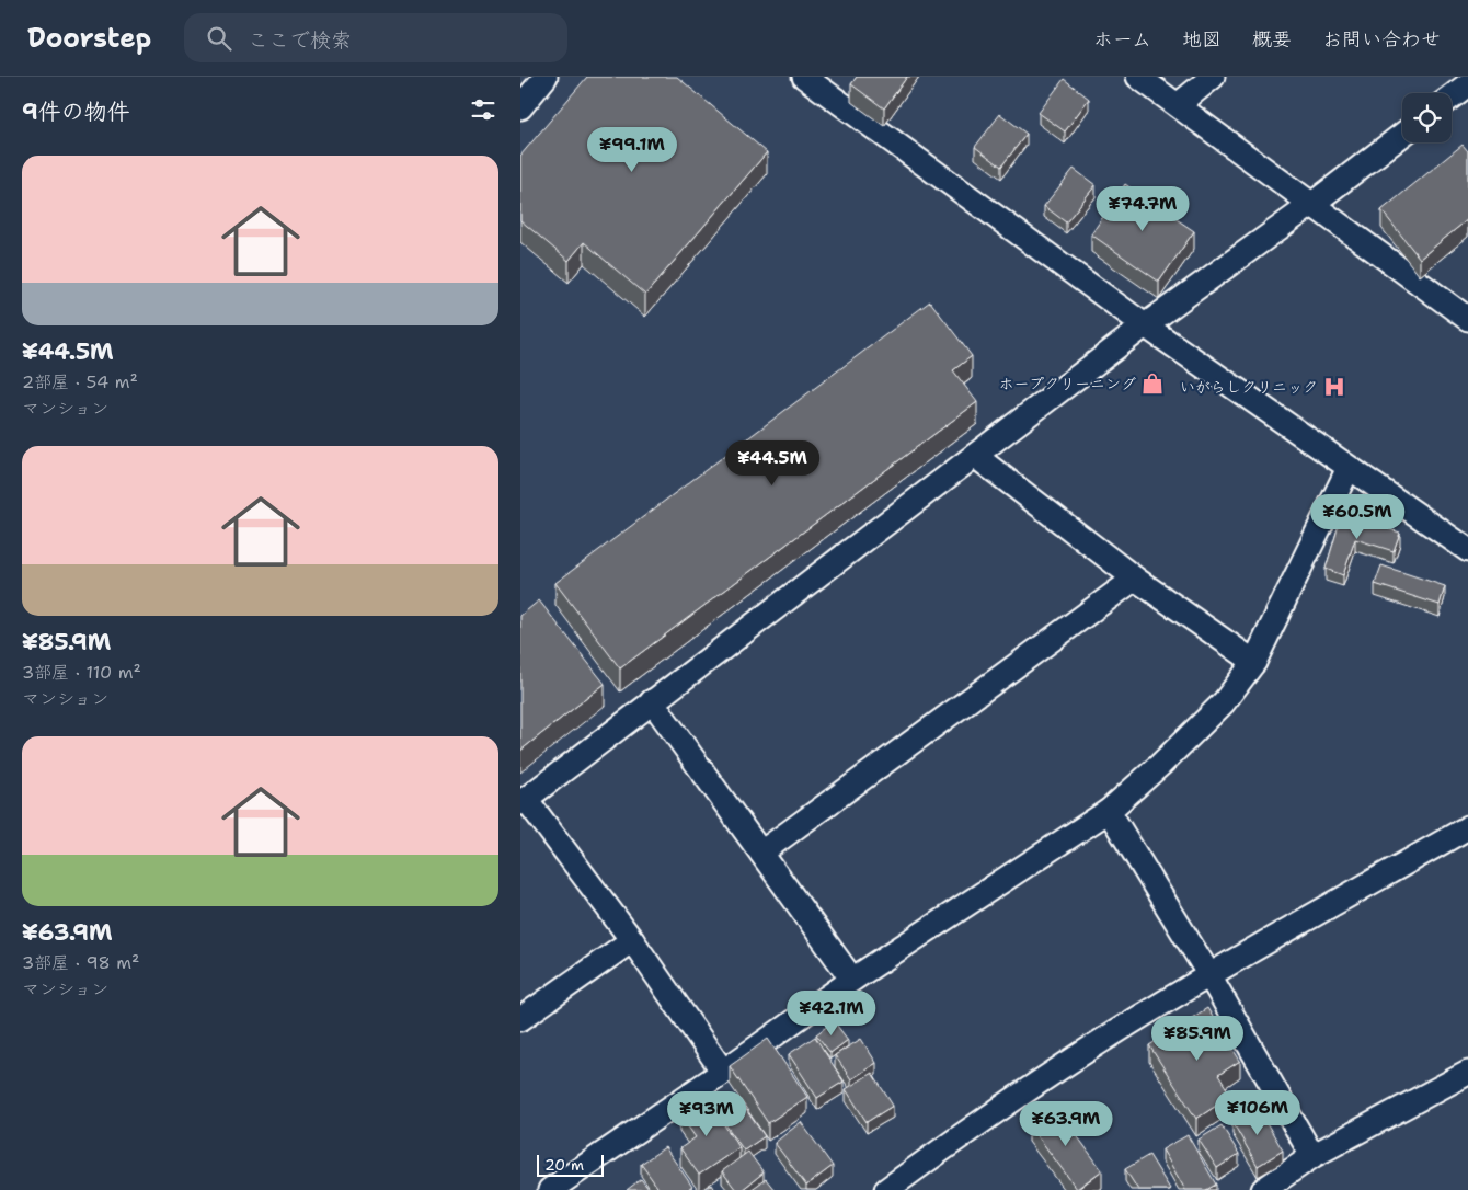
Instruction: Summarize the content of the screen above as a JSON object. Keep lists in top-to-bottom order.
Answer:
{
  "places": {
    "shop": ["ホープクリーニング"],
    "hospital": ["いがらしクリニック"]
  },
  "scale_bar": "20 m",
  "page": {
    "header": "Doorstep",
    "search": "ここで検索",
    "nav": [
      "ホーム",
      "地図",
      "概要",
      "お問い合わせ"
    ],
    "heading": "9件の物件",
    "price": [
      "¥99.1M",
      "¥74.7M",
      "¥44.5M",
      "¥60.5M",
      "¥42.1M",
      "¥85.9M",
      "¥106M",
      "¥93M",
      "¥63.9M"
    ],
    "list": [
      {
        "name": "¥44.5M",
        "note": "2部屋 · 54 m² · マンション"
      },
      {
        "name": "¥85.9M",
        "note": "3部屋 · 110 m² · マンション"
      },
      {
        "name": "¥63.9M",
        "note": "3部屋 · 98 m² · マンション"
      }
    ],
    "scale": "20 m"
  }
}
